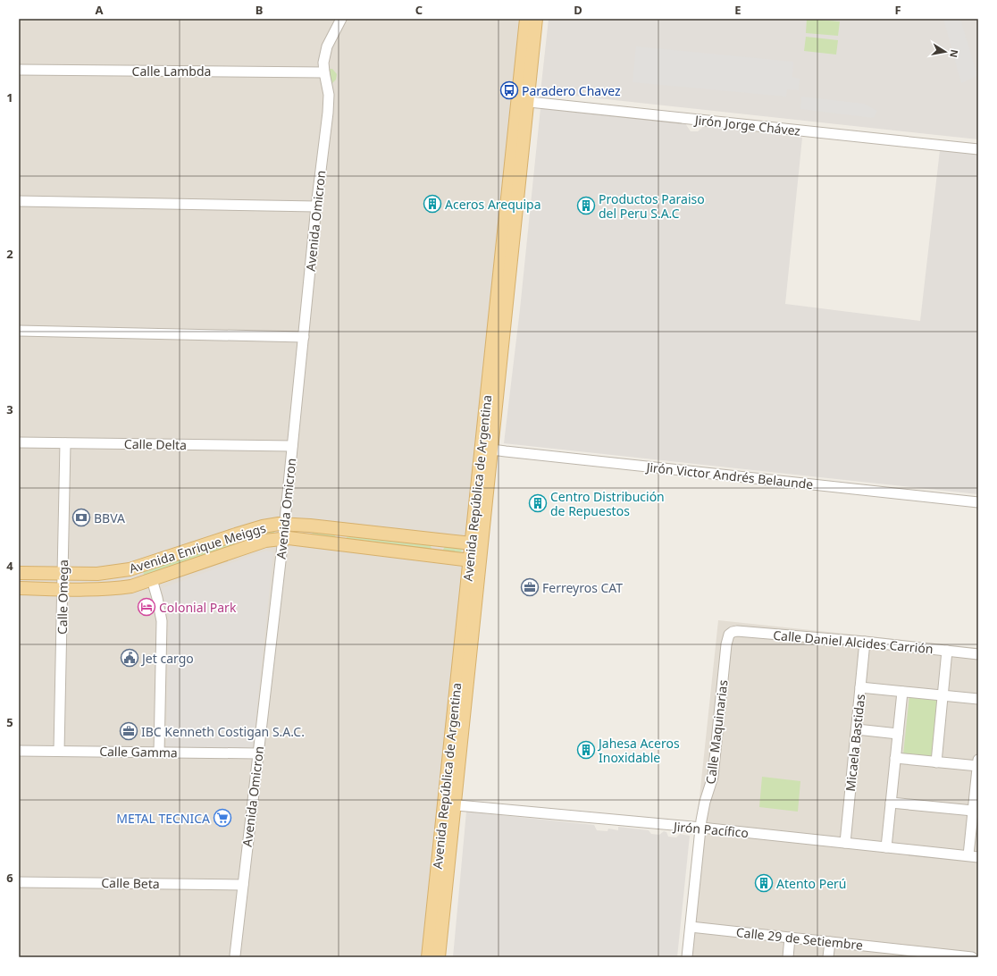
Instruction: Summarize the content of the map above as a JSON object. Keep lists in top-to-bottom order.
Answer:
{
  "streets": {
    "main road": ["Avenida República de Argentina", "Avenida Enrique Meiggs"],
    "street": [
      "Calle Lambda",
      "Jirón Jorge Chávez",
      "Avenida Omicron",
      "Calle Delta",
      "Jirón Victor Andrés Belaunde",
      "Calle Omega",
      "Calle Daniel Alcides Carrión",
      "Calle Maquinarias",
      "Micaela Bastidas",
      "Calle Gamma",
      "Jirón Pacífico",
      "Calle Beta",
      "Calle 29 de Setiembre"
    ]
  },
  "crossings": [
    ["Calle Lambda", "Avenida Omicron"],
    ["Jirón Jorge Chávez", "Avenida República de Argentina"],
    ["Avenida Omicron", "Calle Delta"],
    ["Avenida Omicron", "Avenida Enrique Meiggs"],
    ["Avenida Omicron", "Calle Gamma"],
    ["Avenida Omicron", "Calle Beta"],
    ["Calle Delta", "Calle Omega"],
    ["Jirón Victor Andrés Belaunde", "Avenida República de Argentina"],
    ["Avenida República de Argentina", "Avenida Enrique Meiggs"],
    ["Avenida República de Argentina", "Jirón Pacífico"],
    ["Avenida Enrique Meiggs", "Calle Omega"],
    ["Calle Omega", "Calle Gamma"],
    ["Calle Daniel Alcides Carrión", "Calle Maquinarias"],
    ["Calle Daniel Alcides Carrión", "Micaela Bastidas"],
    ["Calle Maquinarias", "Jirón Pacífico"],
    ["Calle Maquinarias", "Calle 29 de Setiembre"],
    ["Micaela Bastidas", "Jirón Pacífico"]
  ],
  "places": {
    "bus stop": ["Paradero Chavez"],
    "building": [
      "Aceros Arequipa",
      "Productos Paraiso del Peru S.A.C",
      "Centro Distribución de Repuestos",
      "Jahesa Aceros Inoxidable",
      "Atento Perú"
    ],
    "bank": ["BBVA"],
    "office": ["Ferreyros CAT", "IBC Kenneth Costigan S.A.C."],
    "hotel": ["Colonial Park"],
    "public building": ["Jet cargo"],
    "supermarket": ["METAL TECNICA"]
  },
  "north": "right",
  "grid": {
    "columns": [
      "A",
      "B",
      "C",
      "D",
      "E",
      "F"
    ],
    "rows": [
      "1",
      "2",
      "3",
      "4",
      "5",
      "6"
    ]
  }
}
